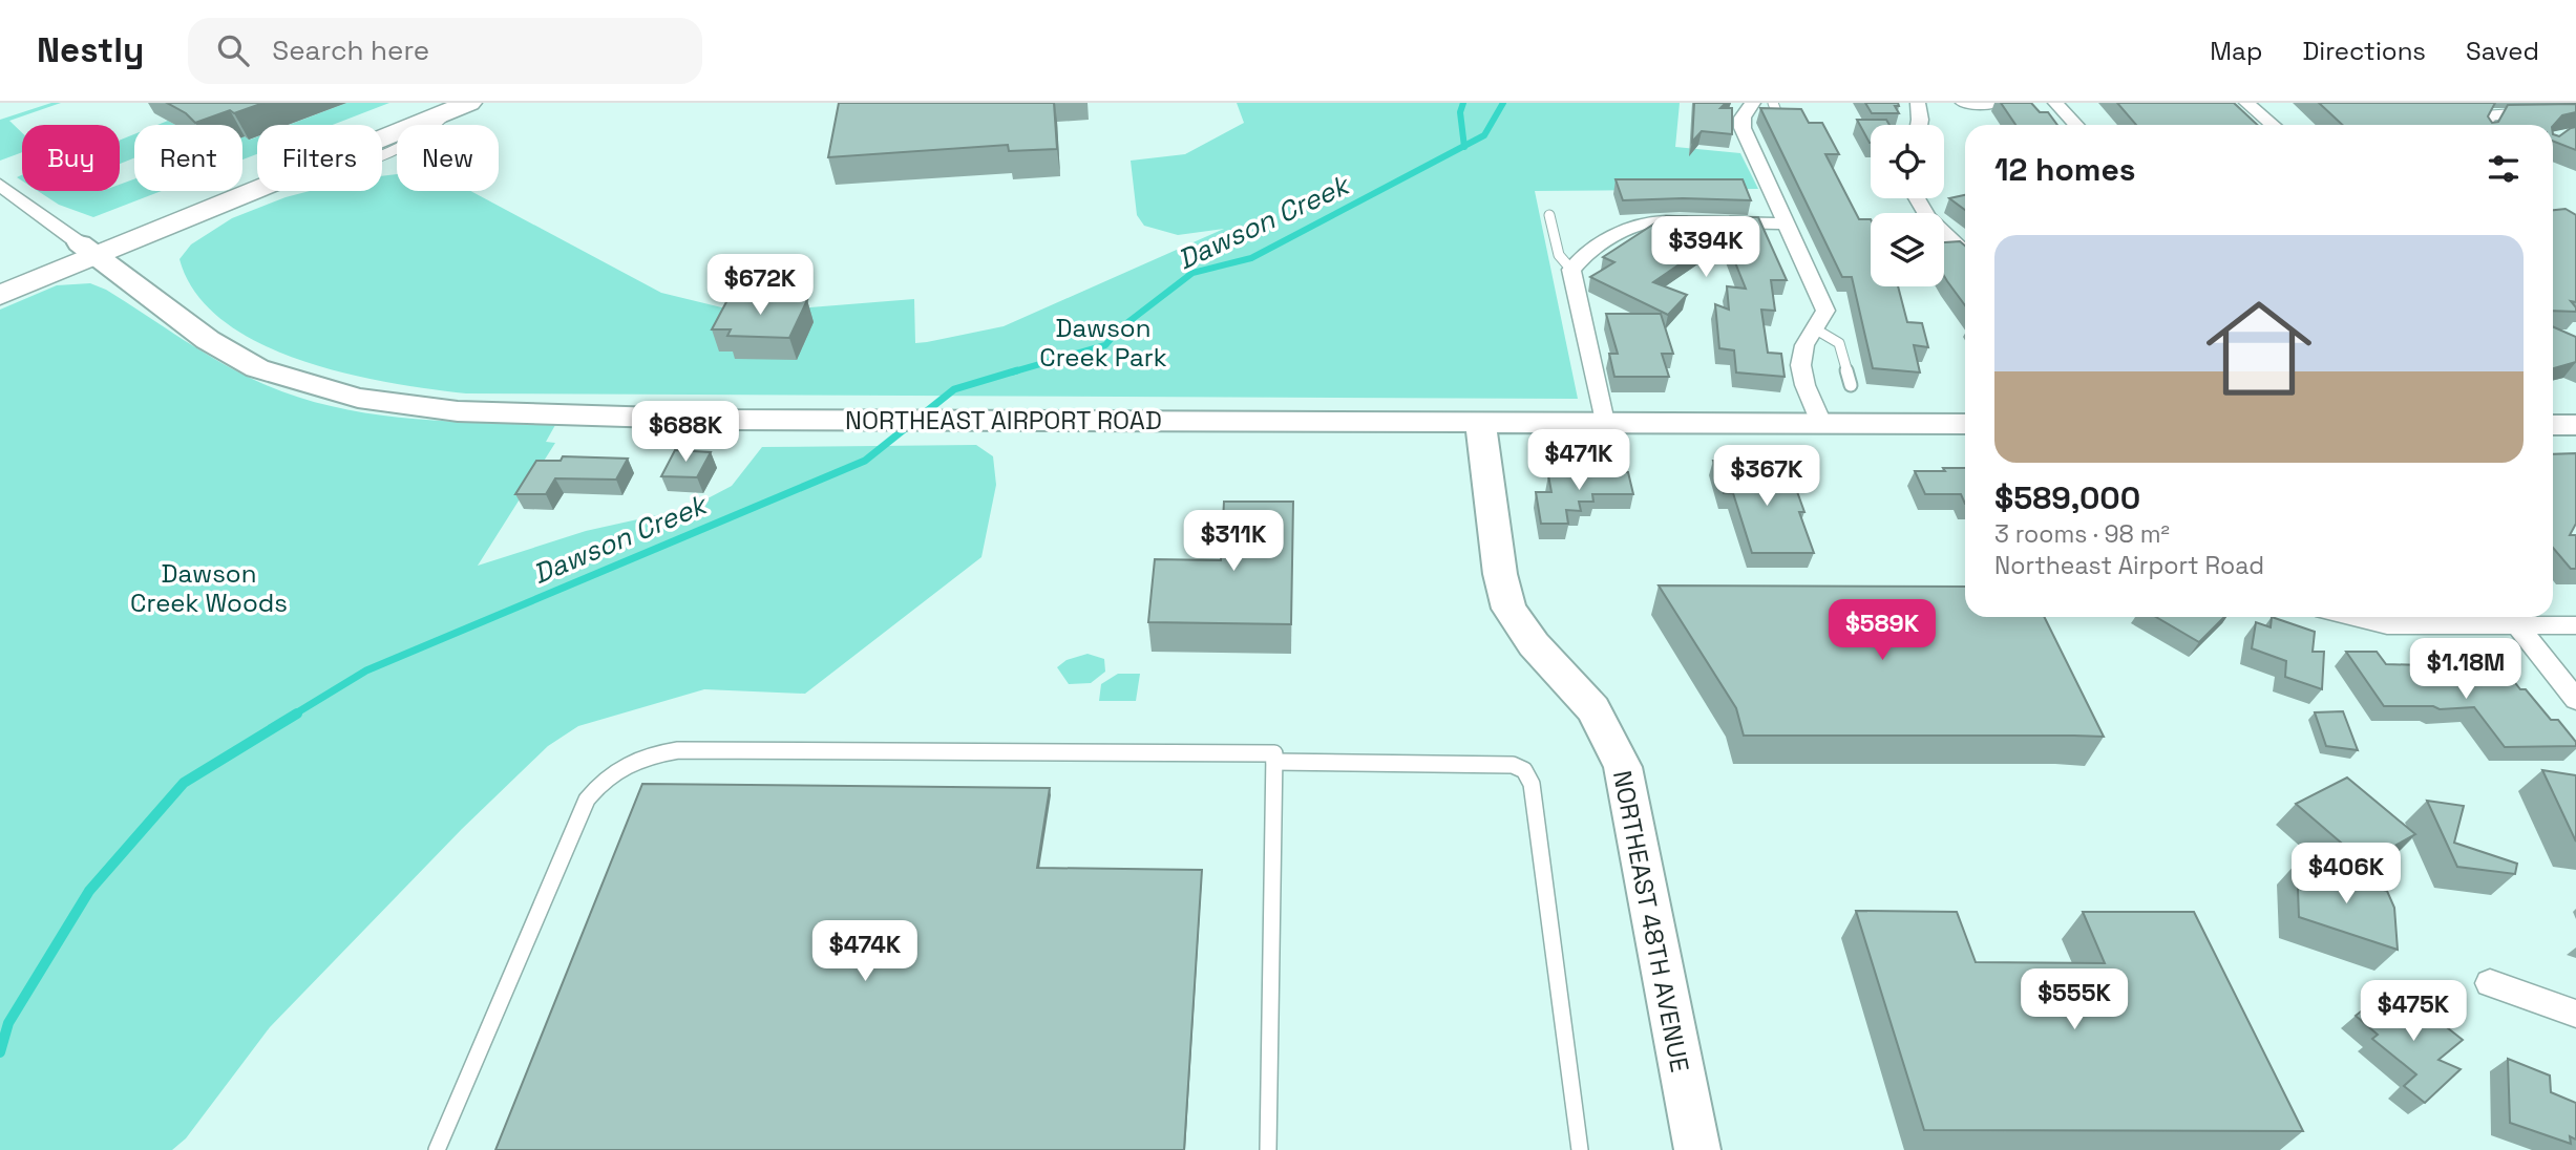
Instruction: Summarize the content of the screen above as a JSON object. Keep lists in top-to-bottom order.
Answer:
{
  "streets": {
    "street": ["NORTHEAST AIRPORT ROAD", "NORTHEAST 48TH AVENUE"]
  },
  "crossings": [
    ["NORTHEAST AIRPORT ROAD", "NORTHEAST 48TH AVENUE"]
  ],
  "water": ["Dawson Creek"],
  "parks": ["Dawson Creek Park", "Dawson Creek Woods"],
  "page": {
    "header": "Nestly",
    "search": "Search here",
    "nav": ["Map", "Directions", "Saved"],
    "chip": [
      "Buy",
      "Rent",
      "Filters",
      "New"
    ],
    "heading": "12 homes",
    "list": [
      {
        "name": "$589,000",
        "note": "3 rooms · 98 m² · Northeast Airport Road"
      }
    ],
    "price": [
      "$394K",
      "$672K",
      "$688K",
      "$471K",
      "$367K",
      "$311K",
      "$589K",
      "$1.18M",
      "$406K",
      "$474K",
      "$555K",
      "$475K"
    ]
  }
}
